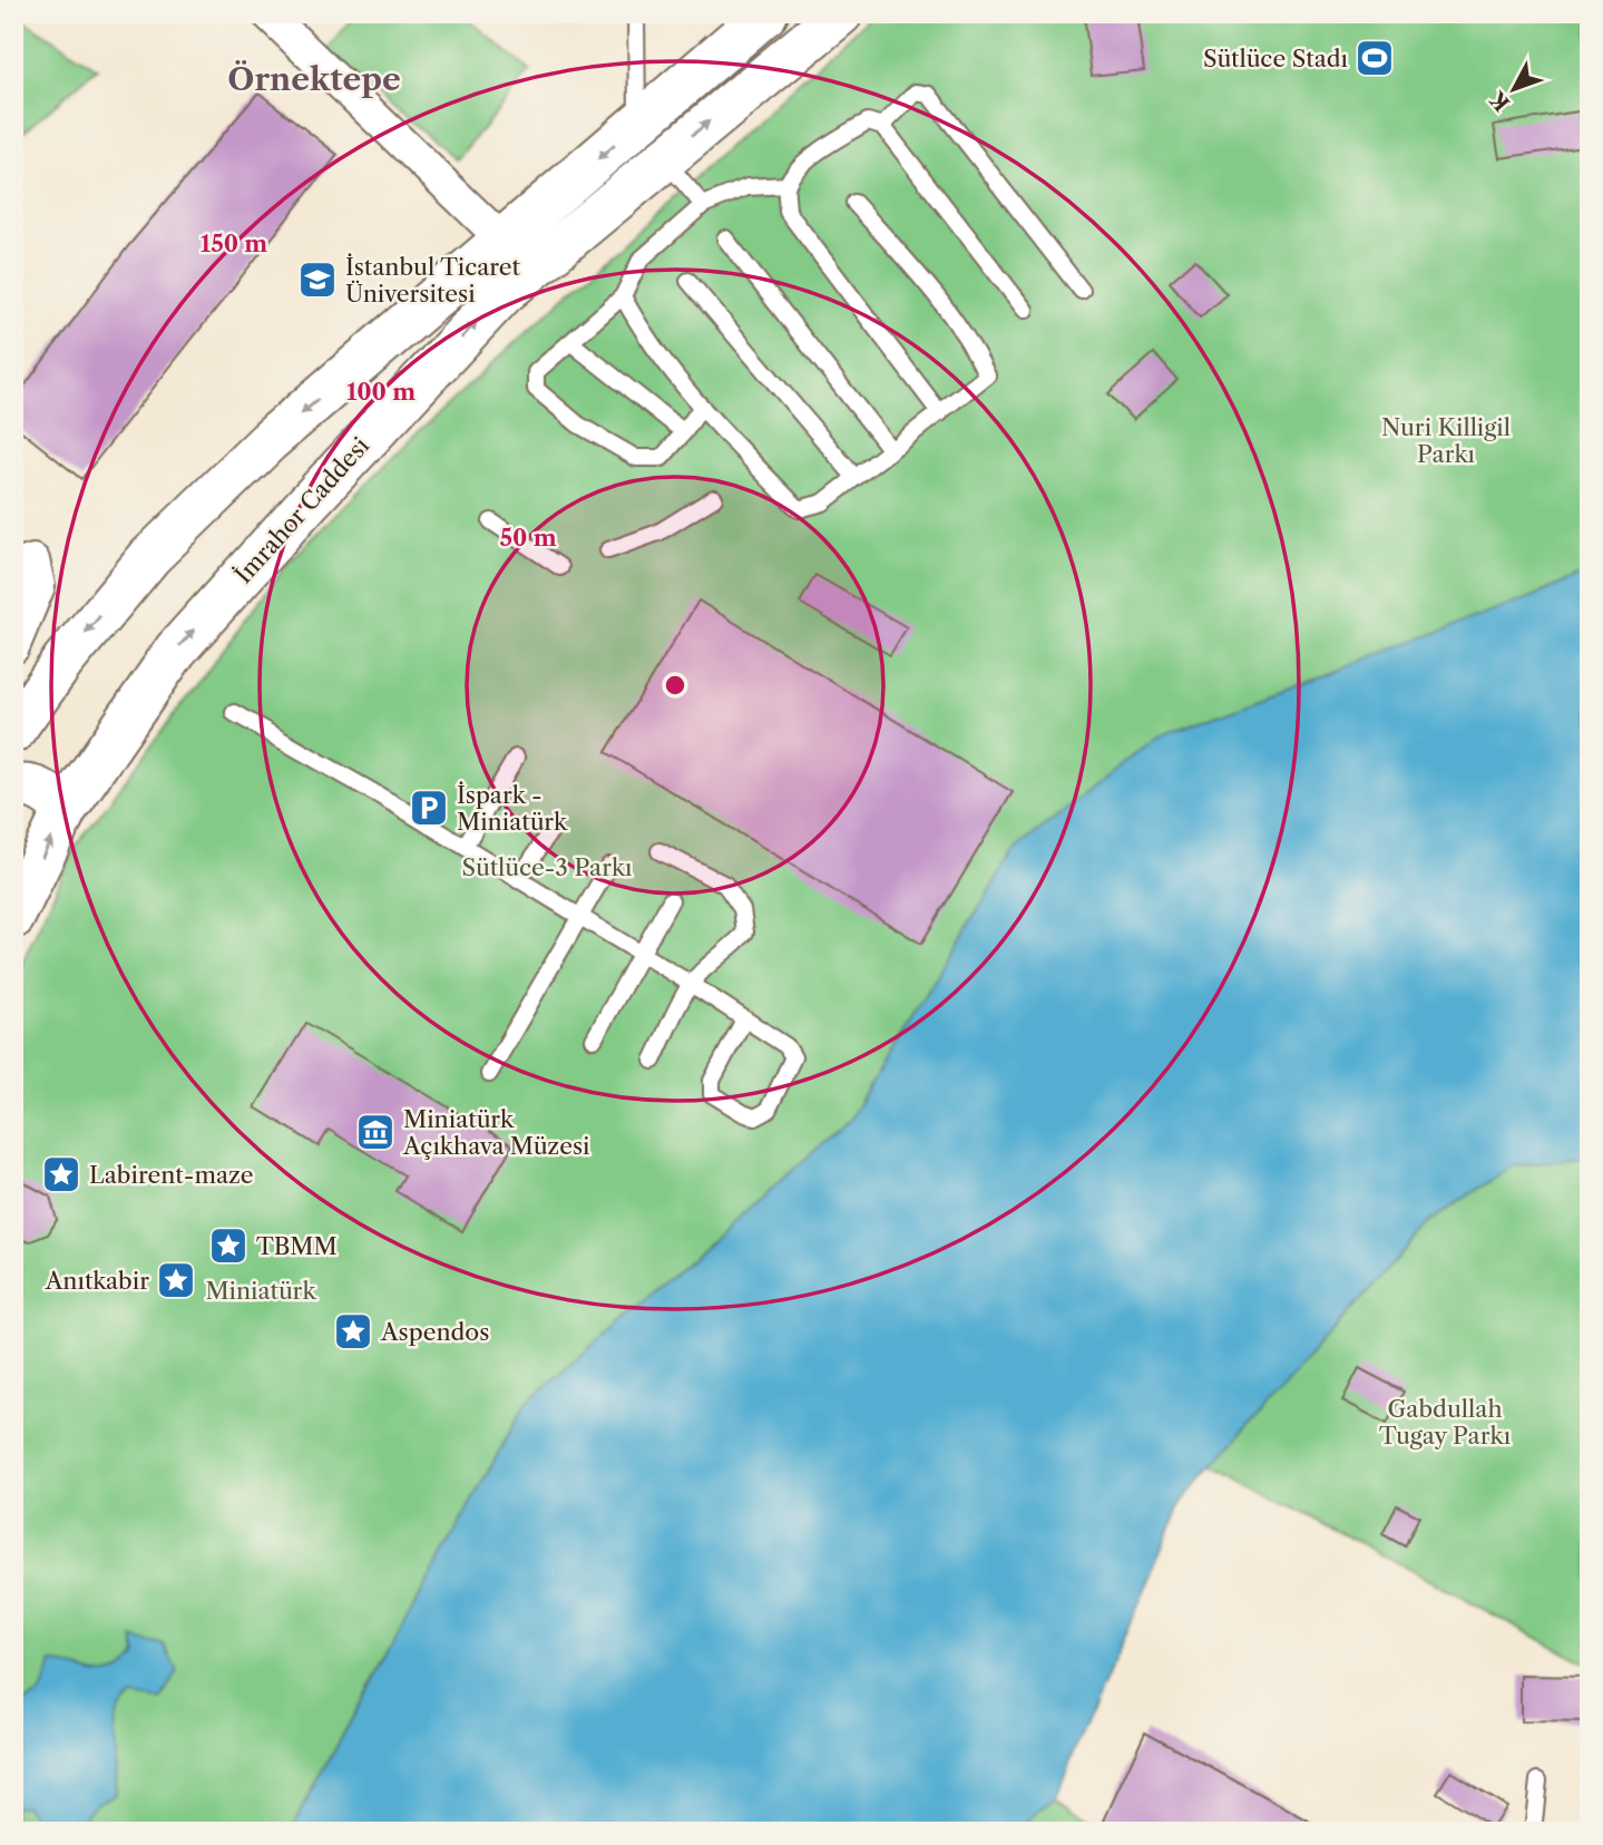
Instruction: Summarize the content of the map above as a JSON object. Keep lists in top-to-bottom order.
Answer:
{
  "streets": {
    "main road": ["İmrahor Caddesi"]
  },
  "districts": ["Örnektepe"],
  "parks": [
    "Nuri Killigil Parkı",
    "Sütlüce-3 Parkı",
    "Miniatürk",
    "Gabdullah Tugay Parkı"
  ],
  "places": {
    "sports": ["Sütlüce Stadı"],
    "school or university": ["İstanbul Ticaret Üniversitesi"],
    "parking": ["İspark - Miniatürk"],
    "museum": ["Miniatürk Açıkhava Müzesi"],
    "place": [
      "Labirent-maze",
      "TBMM",
      "Anıtkabir",
      "Aspendos"
    ]
  },
  "north": "bottom left",
  "rings": ["150 m", "100 m", "50 m"]
}
